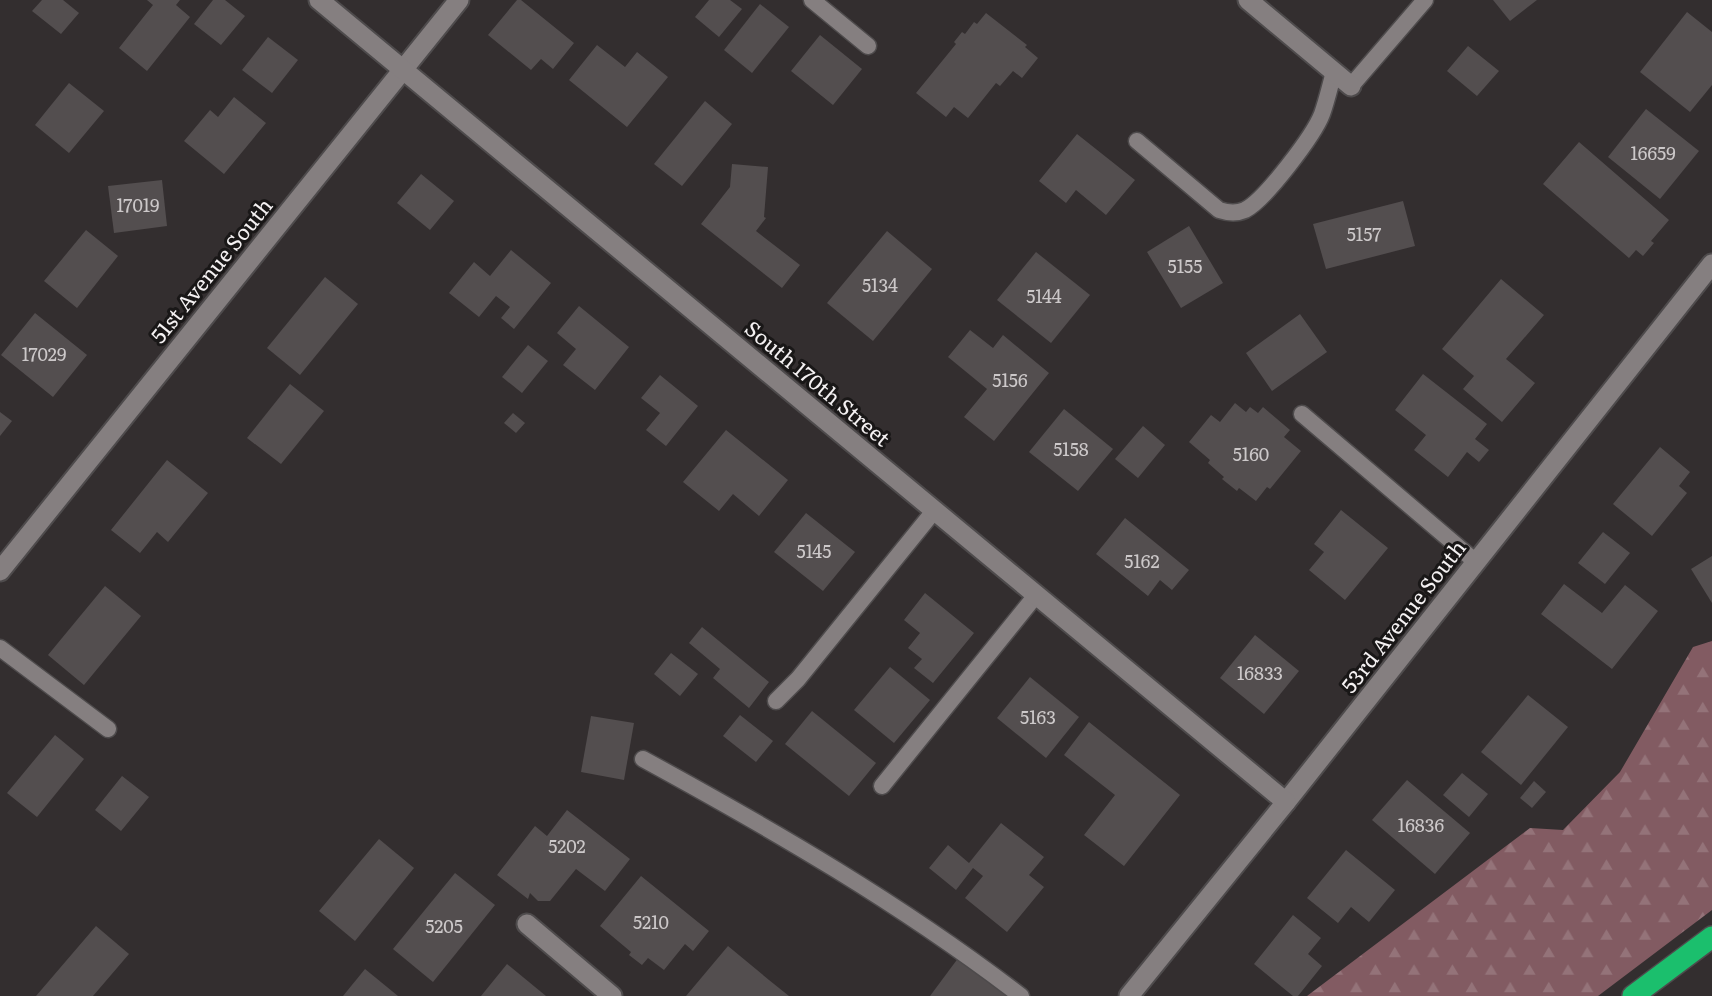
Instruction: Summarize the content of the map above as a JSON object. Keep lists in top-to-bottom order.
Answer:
{
  "streets": {
    "street": ["51st Avenue South", "South 170th Street", "53rd Avenue South"]
  },
  "crossings": [
    ["51st Avenue South", "South 170th Street"],
    ["South 170th Street", "53rd Avenue South"]
  ],
  "house_numbers": [
    "16659",
    "17019",
    "5157",
    "5155",
    "5134",
    "5144",
    "17029",
    "5156",
    "5158",
    "5160",
    "5145",
    "5162",
    "16833",
    "5163",
    "16836",
    "5202",
    "5210",
    "5205"
  ]
}
